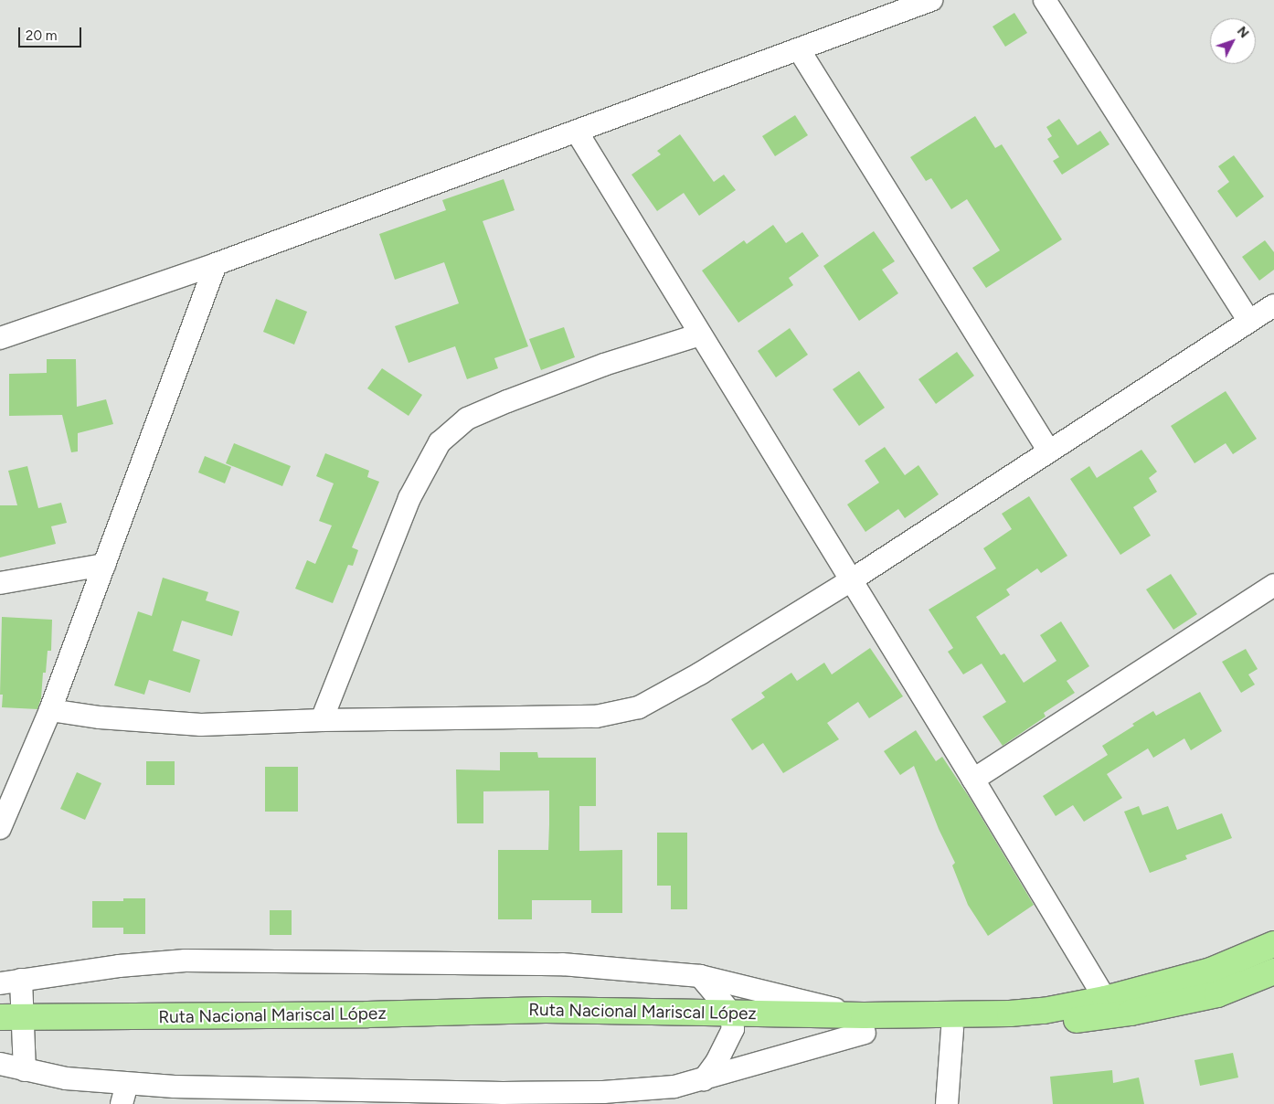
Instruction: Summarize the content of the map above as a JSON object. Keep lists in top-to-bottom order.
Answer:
{
  "streets": {
    "highway": ["Ruta Nacional Mariscal López"]
  },
  "scale_bar": "20 m",
  "north": "top right"
}
